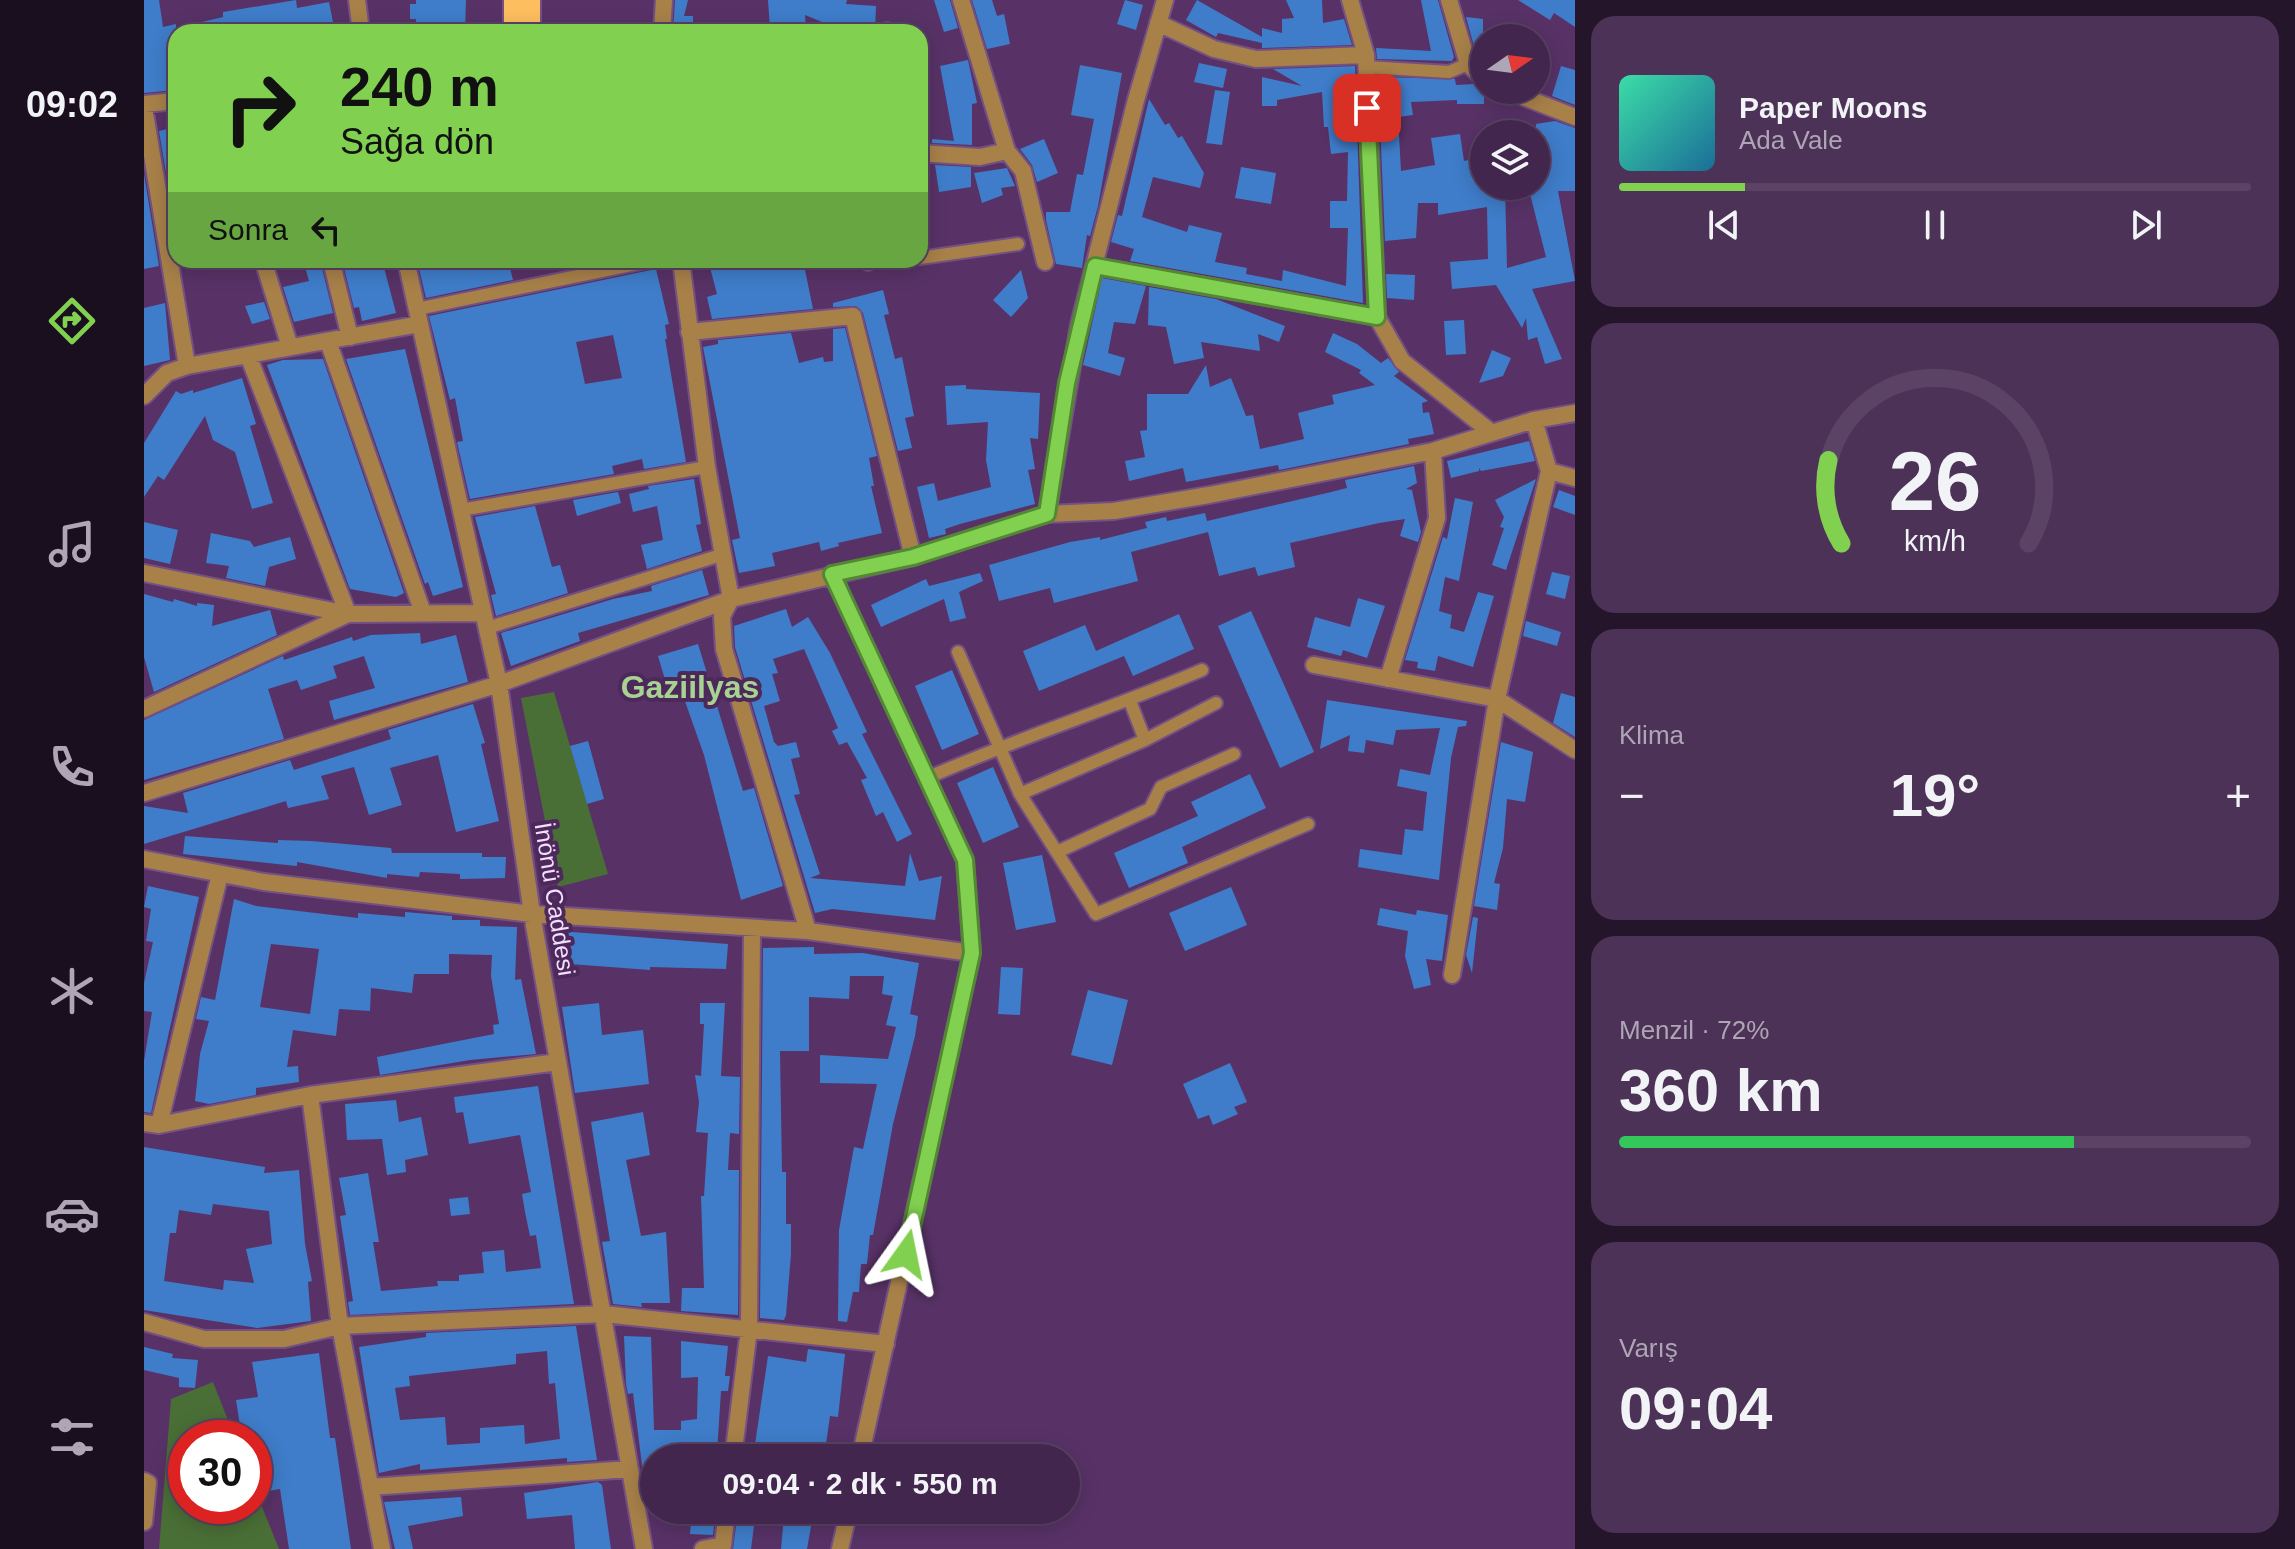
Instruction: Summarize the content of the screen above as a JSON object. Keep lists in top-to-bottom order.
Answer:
{
  "streets": {
    "street": ["İnönü Caddesi"]
  },
  "districts": ["Gaziilyas"],
  "north": "right",
  "page": {
    "tabs": "09:02",
    "turn": ["240 m", "Sağa dön"],
    "song": ["Paper Moons", "Ada Vale"],
    "then": "Sonra",
    "tile": [
      "Klima",
      ["Menzil · 72%", "360 km"],
      ["Varış", "09:04"]
    ],
    "heat": ["−", "19°", "+"],
    "limit": "30",
    "trip": "09:04 · 2 dk · 550 m",
    "gauge": ["26", "km/h"]
  }
}
